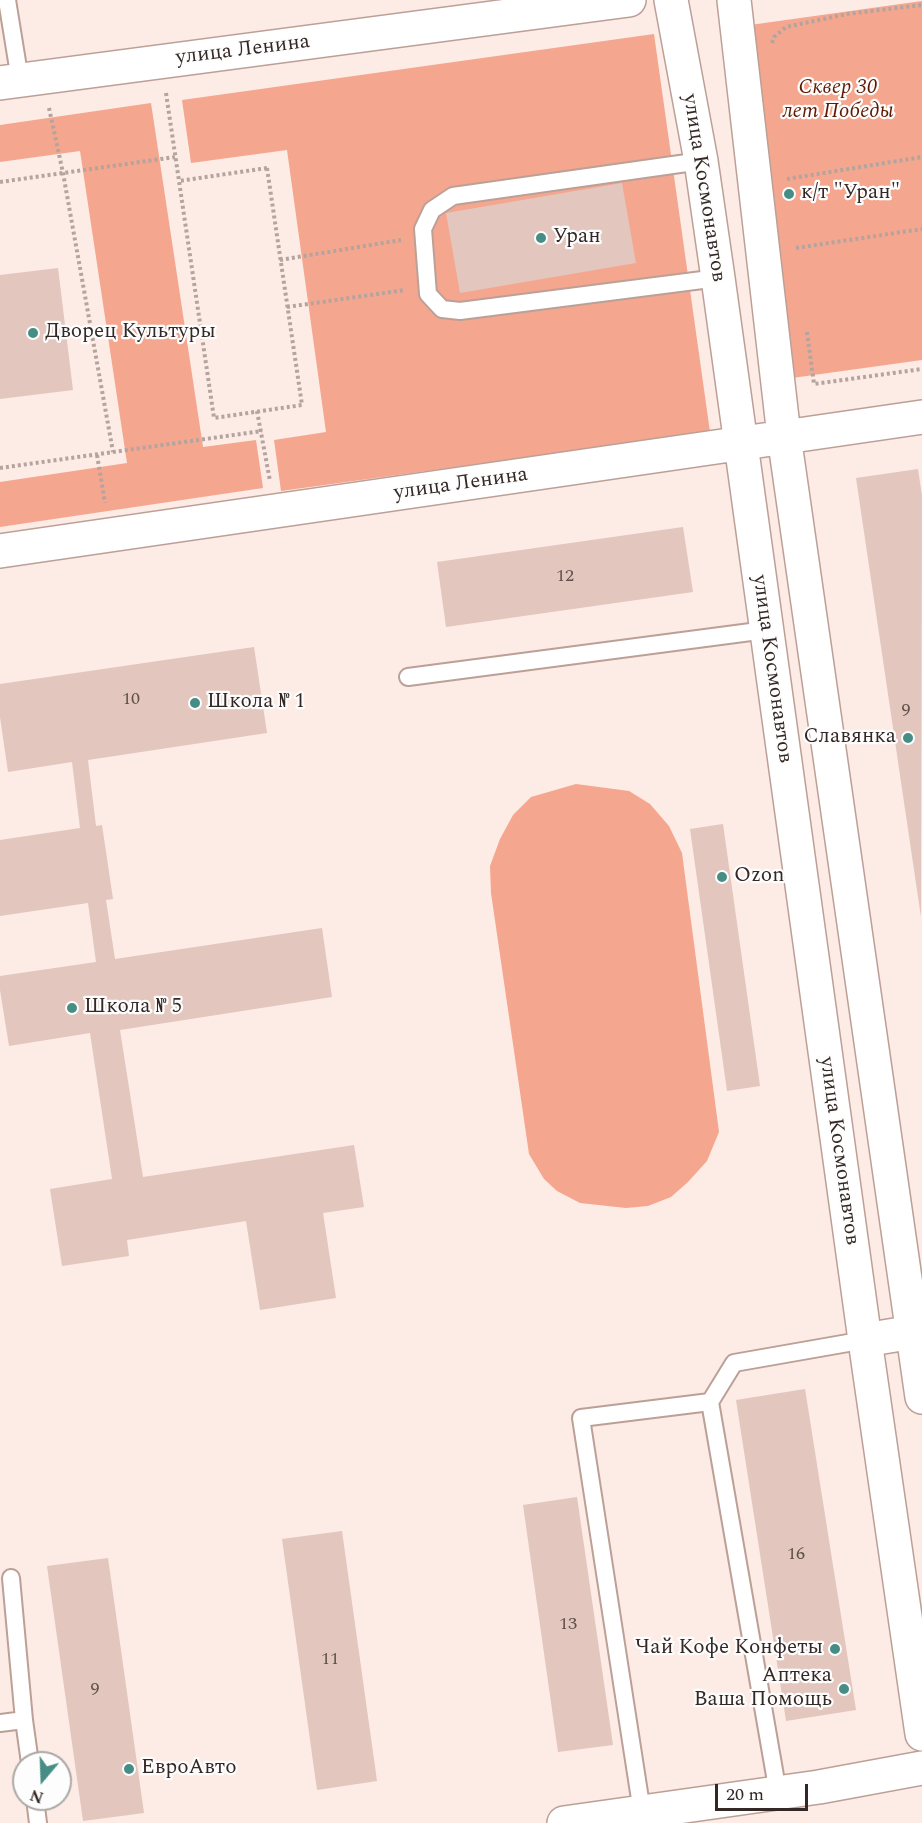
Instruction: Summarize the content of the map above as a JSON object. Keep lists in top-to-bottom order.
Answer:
{
  "streets": {
    "street": ["улица Ленина", "улица Космонавтов"]
  },
  "crossings": [
    ["улица Ленина", "улица Космонавтов"]
  ],
  "parks": ["Сквер 30 лет Победы"],
  "places": [
    "к/т \"Уран\"",
    "Уран",
    "Дворец Культуры",
    "Школа № 1",
    "Славянка",
    "Ozon",
    "Школа № 5",
    "Чай Кофе Конфеты",
    "Аптека Ваша Помощь",
    "ЕвроАвто"
  ],
  "house_numbers": [
    "12",
    "10",
    "9",
    "16",
    "13",
    "11",
    "9"
  ],
  "scale_bar": "20 m",
  "north": "bottom"
}
